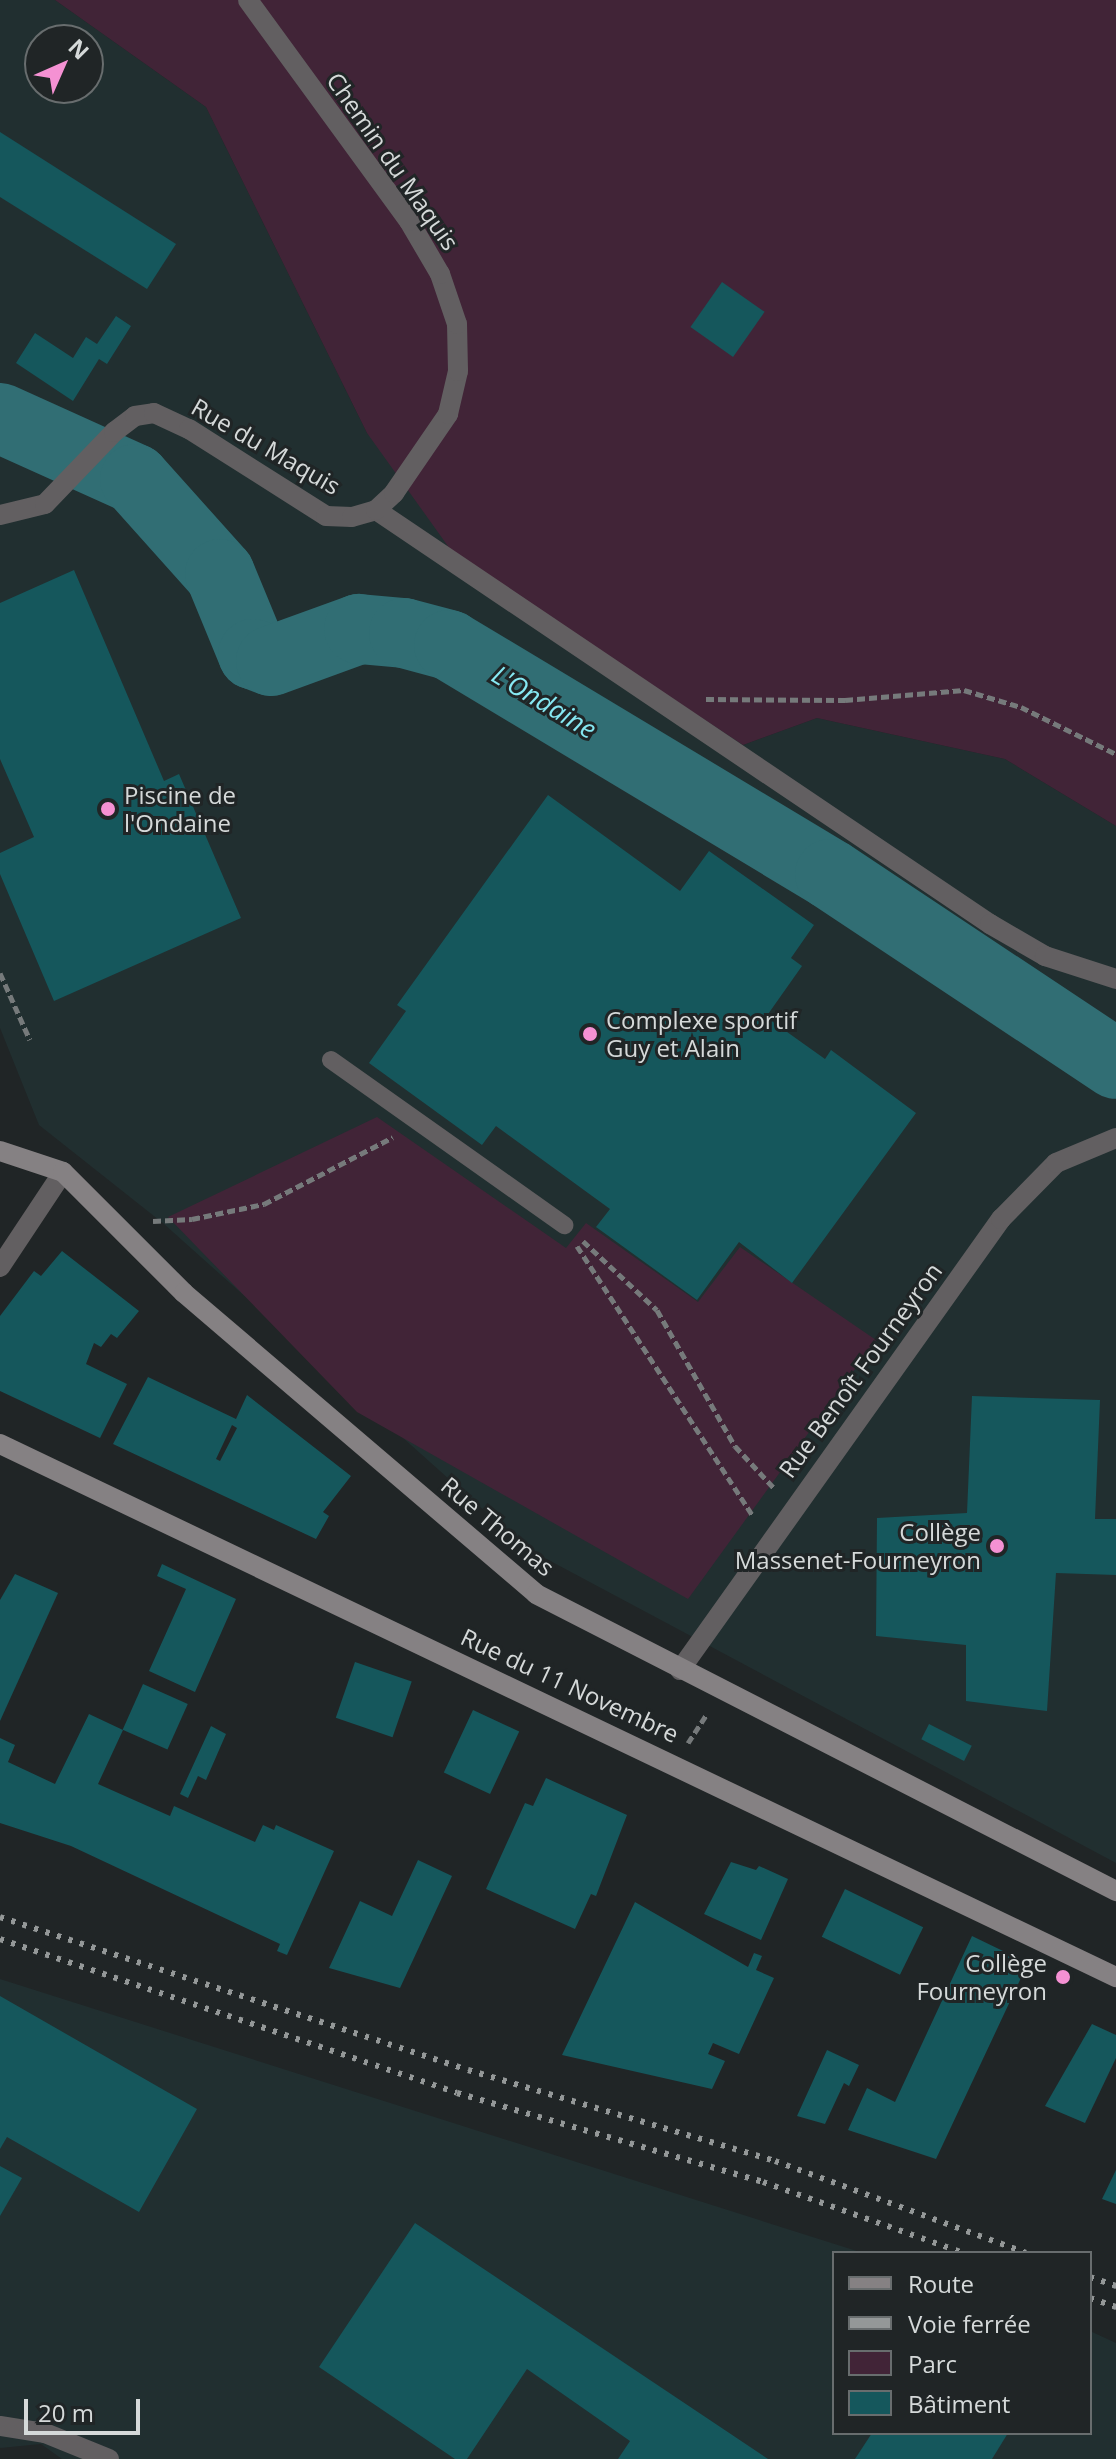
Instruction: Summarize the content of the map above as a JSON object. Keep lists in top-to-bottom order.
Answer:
{
  "streets": {
    "main road": ["Rue Thomas", "Rue du 11 Novembre"],
    "street": ["Chemin du Maquis", "Rue du Maquis", "Rue Benoît Fourneyron"]
  },
  "crossings": [
    ["Chemin du Maquis", "Rue du Maquis"],
    ["Rue Benoît Fourneyron", "Rue Thomas"]
  ],
  "water": ["L'Ondaine"],
  "places": [
    "Piscine de l'Ondaine",
    "Complexe sportif Guy et Alain",
    "Collège Massenet-Fourneyron",
    "Collège Fourneyron"
  ],
  "legend": [
    "Route",
    "Voie ferrée",
    "Parc",
    "Bâtiment"
  ],
  "scale_bar": "20 m",
  "north": "top right"
}
